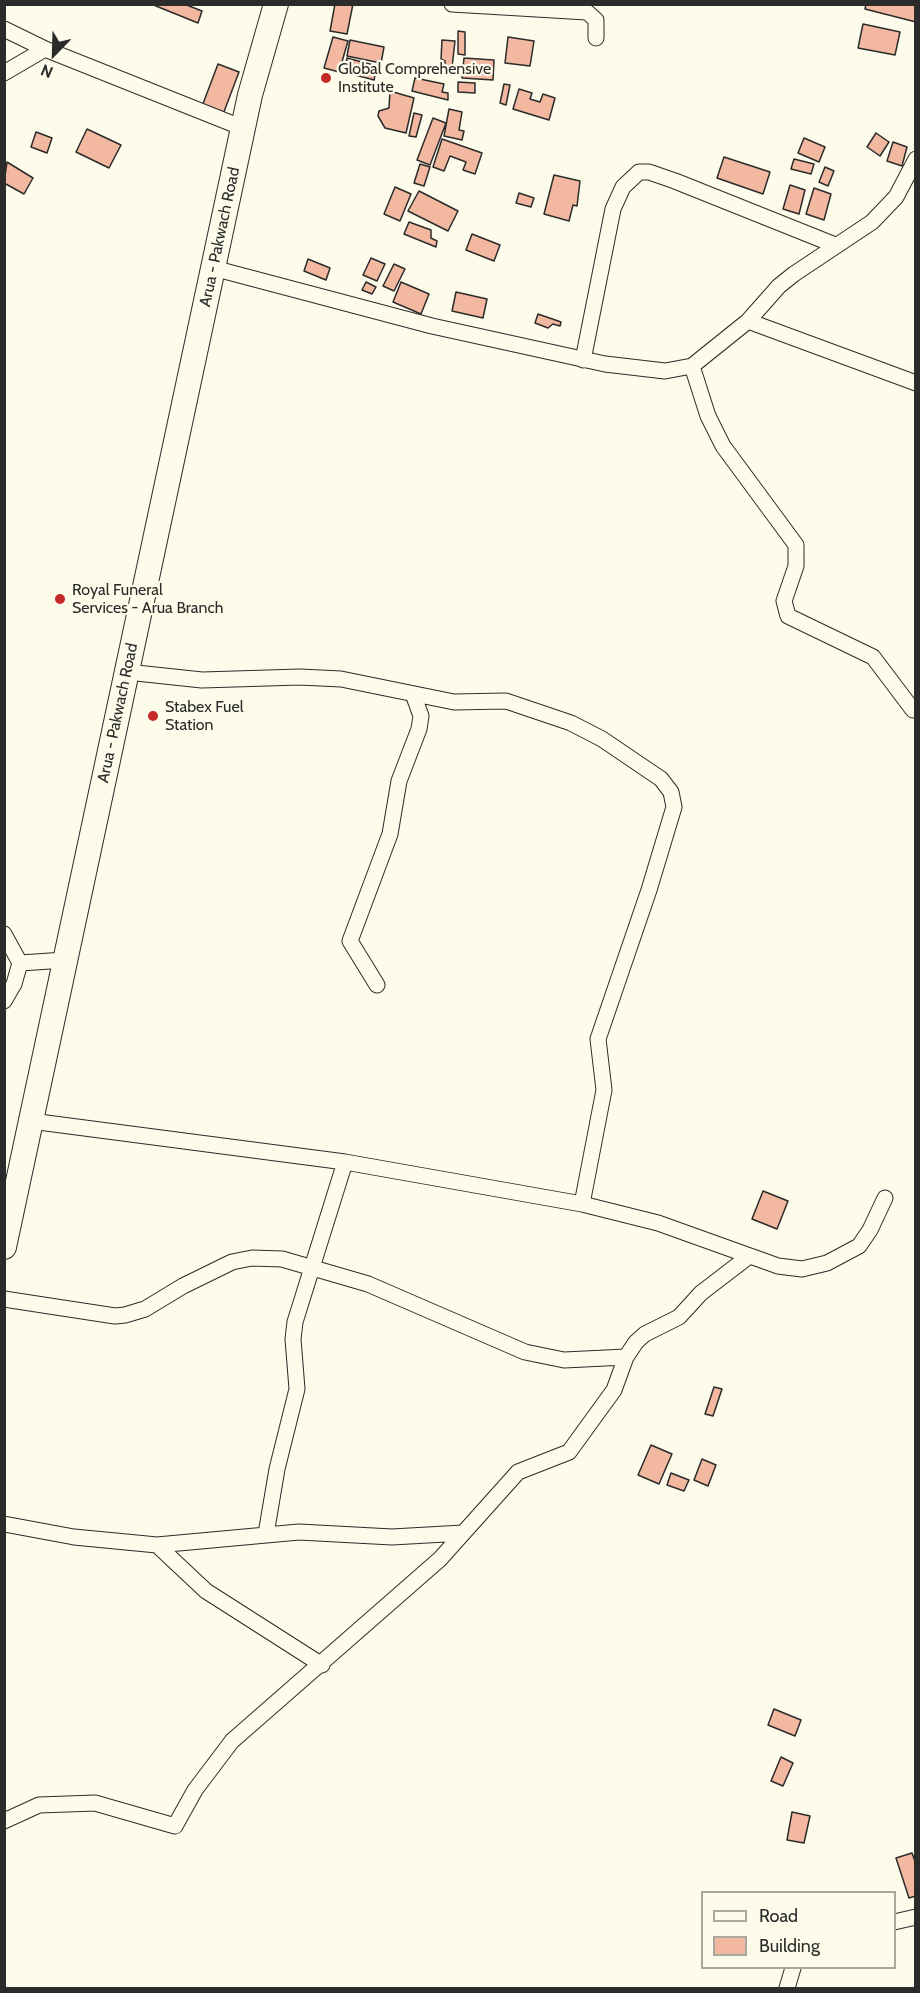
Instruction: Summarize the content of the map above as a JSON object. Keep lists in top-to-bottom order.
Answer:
{
  "streets": {
    "main road": ["Arua - Pakwach Road"]
  },
  "places": ["Global Comprehensive Institute", "Royal Funeral Services - Arua Branch", "Stabex Fuel Station"],
  "legend": ["Road", "Building"],
  "north": "bottom left"
}
